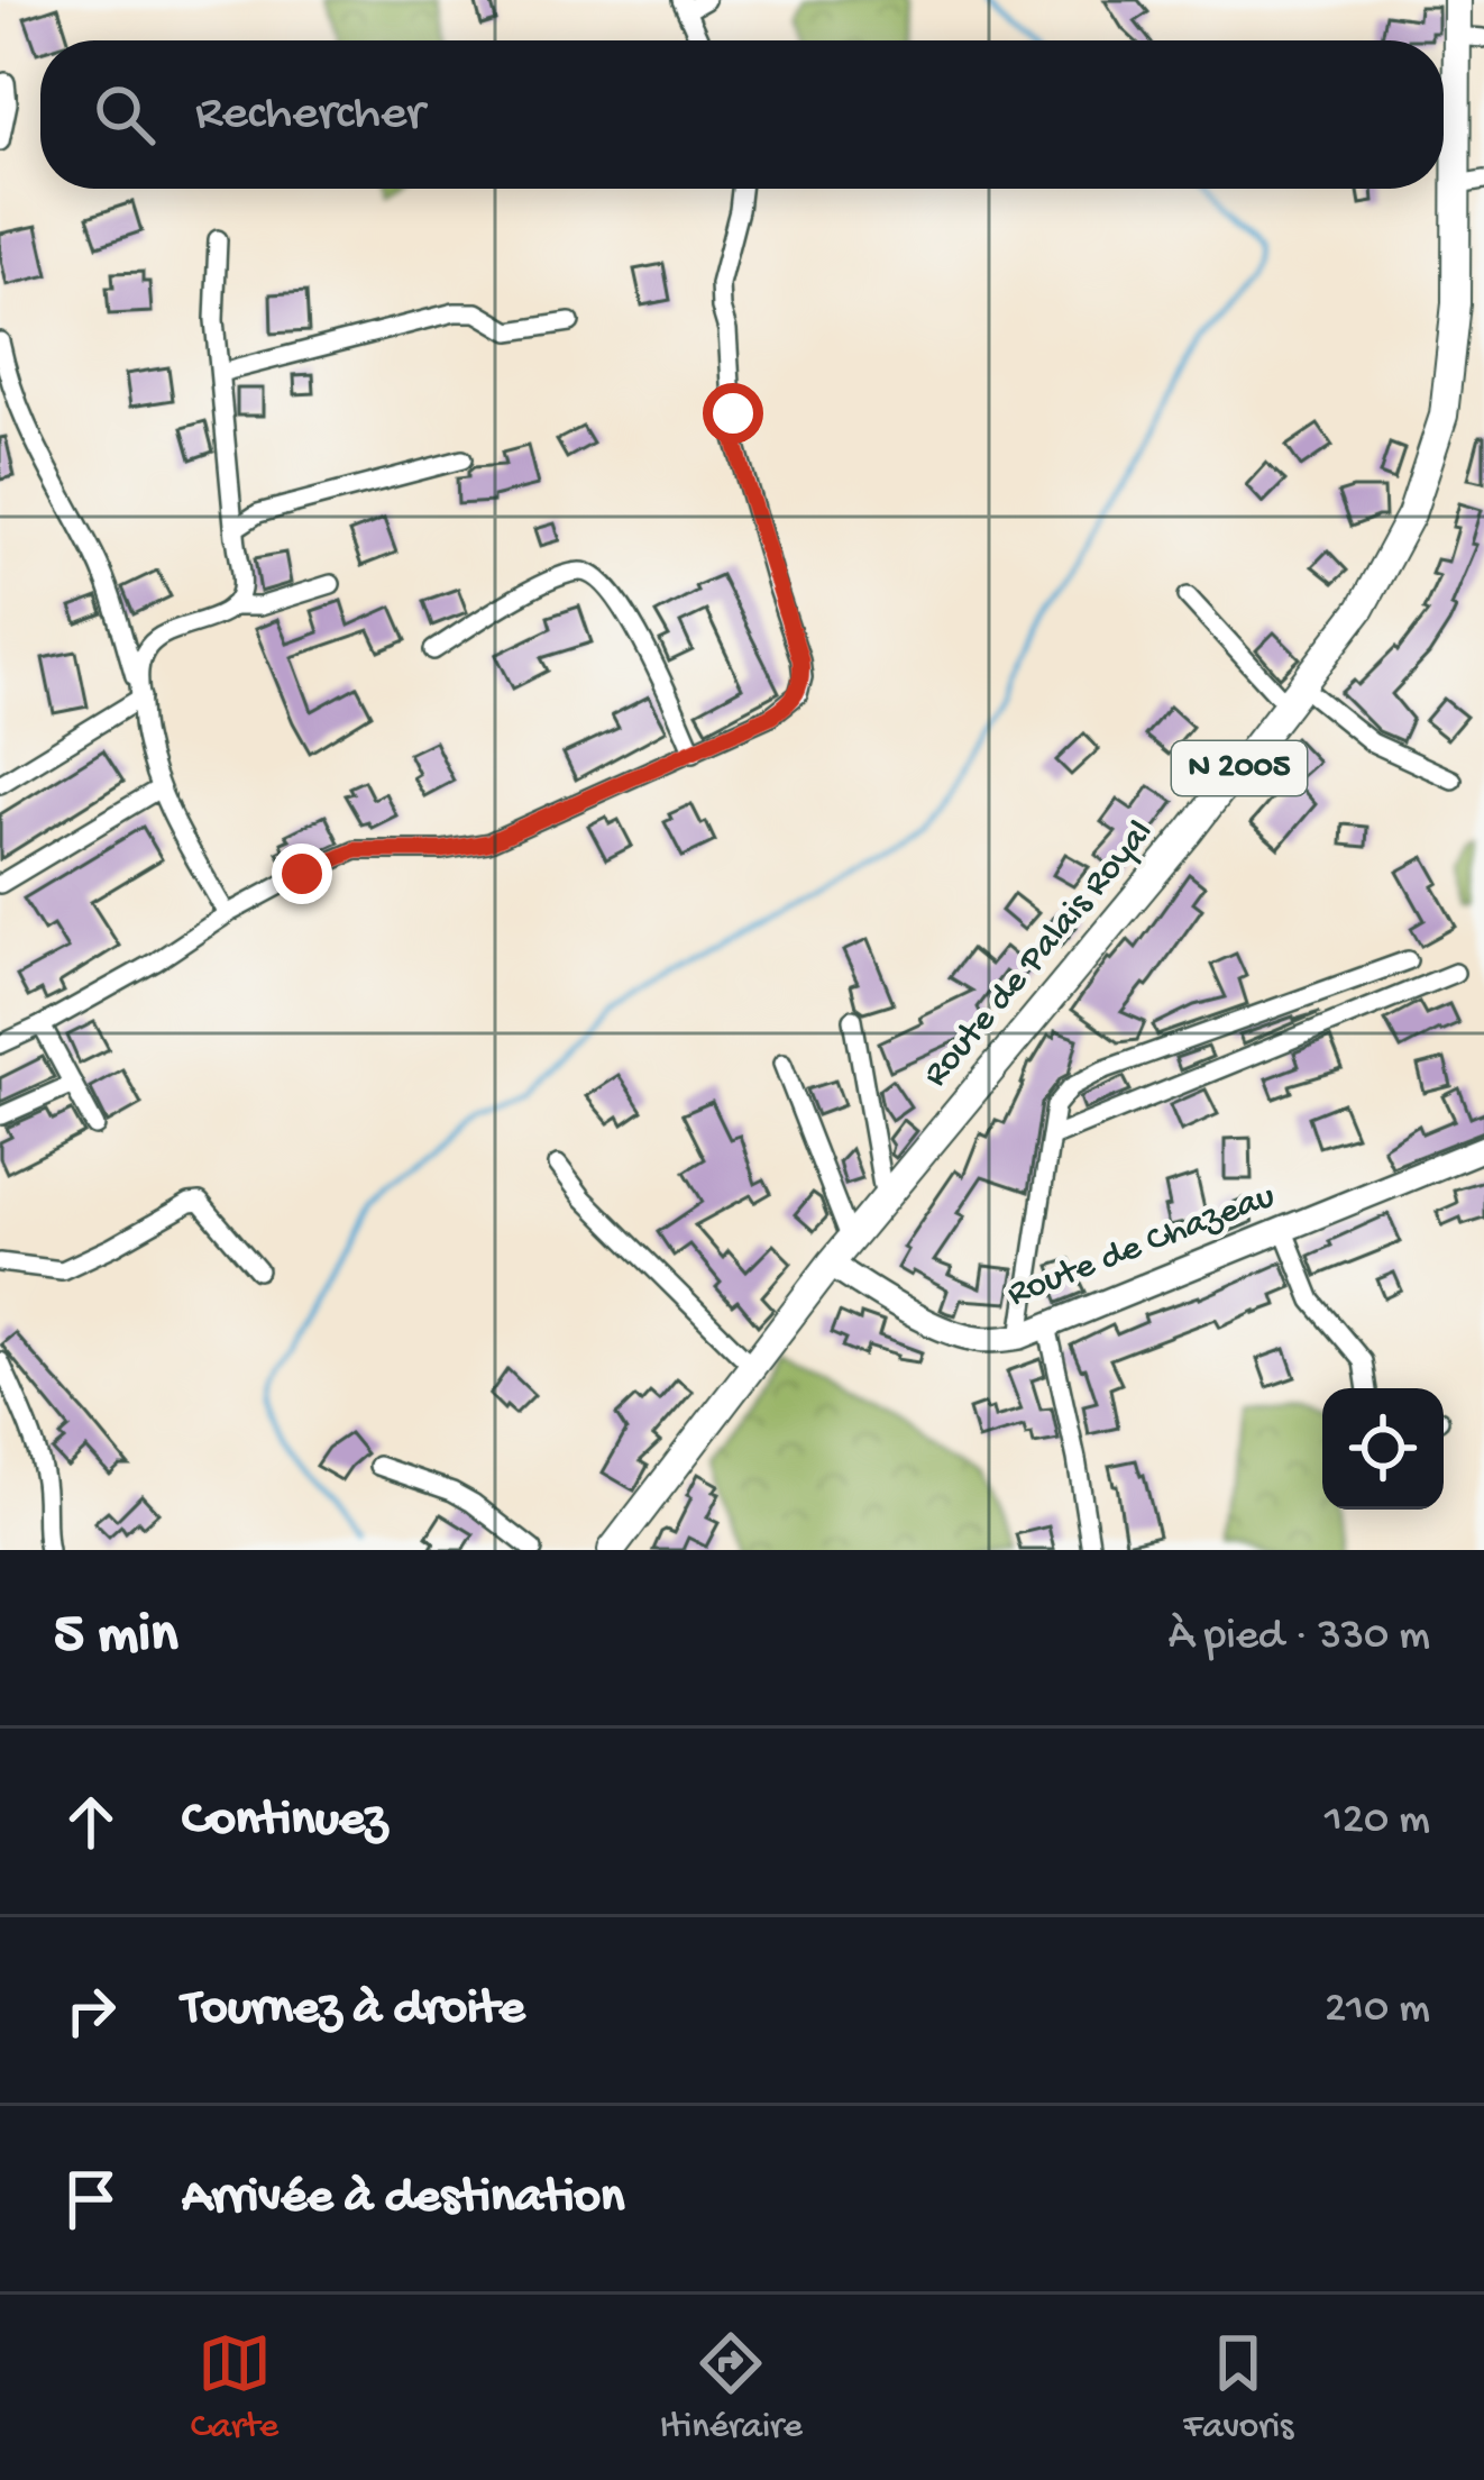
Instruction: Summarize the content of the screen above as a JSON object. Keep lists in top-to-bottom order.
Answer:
{
  "streets": {
    "main road": ["N 2005", "Route de Palais Royal", "Route de Chazeau"]
  },
  "crossings": [
    ["N 2005", "Route de Palais Royal"],
    ["N 2005", "Route de Chazeau"],
    ["Route de Palais Royal", "Route de Chazeau"]
  ],
  "page": {
    "search": "Rechercher",
    "heading": ["5 min", "À pied · 330 m"],
    "list": [
      ["Continuez", "120 m"],
      ["Tournez à droite", "210 m"],
      "Arrivée à destination"
    ],
    "nav": ["Carte", "Itinéraire", "Favoris"]
  }
}
